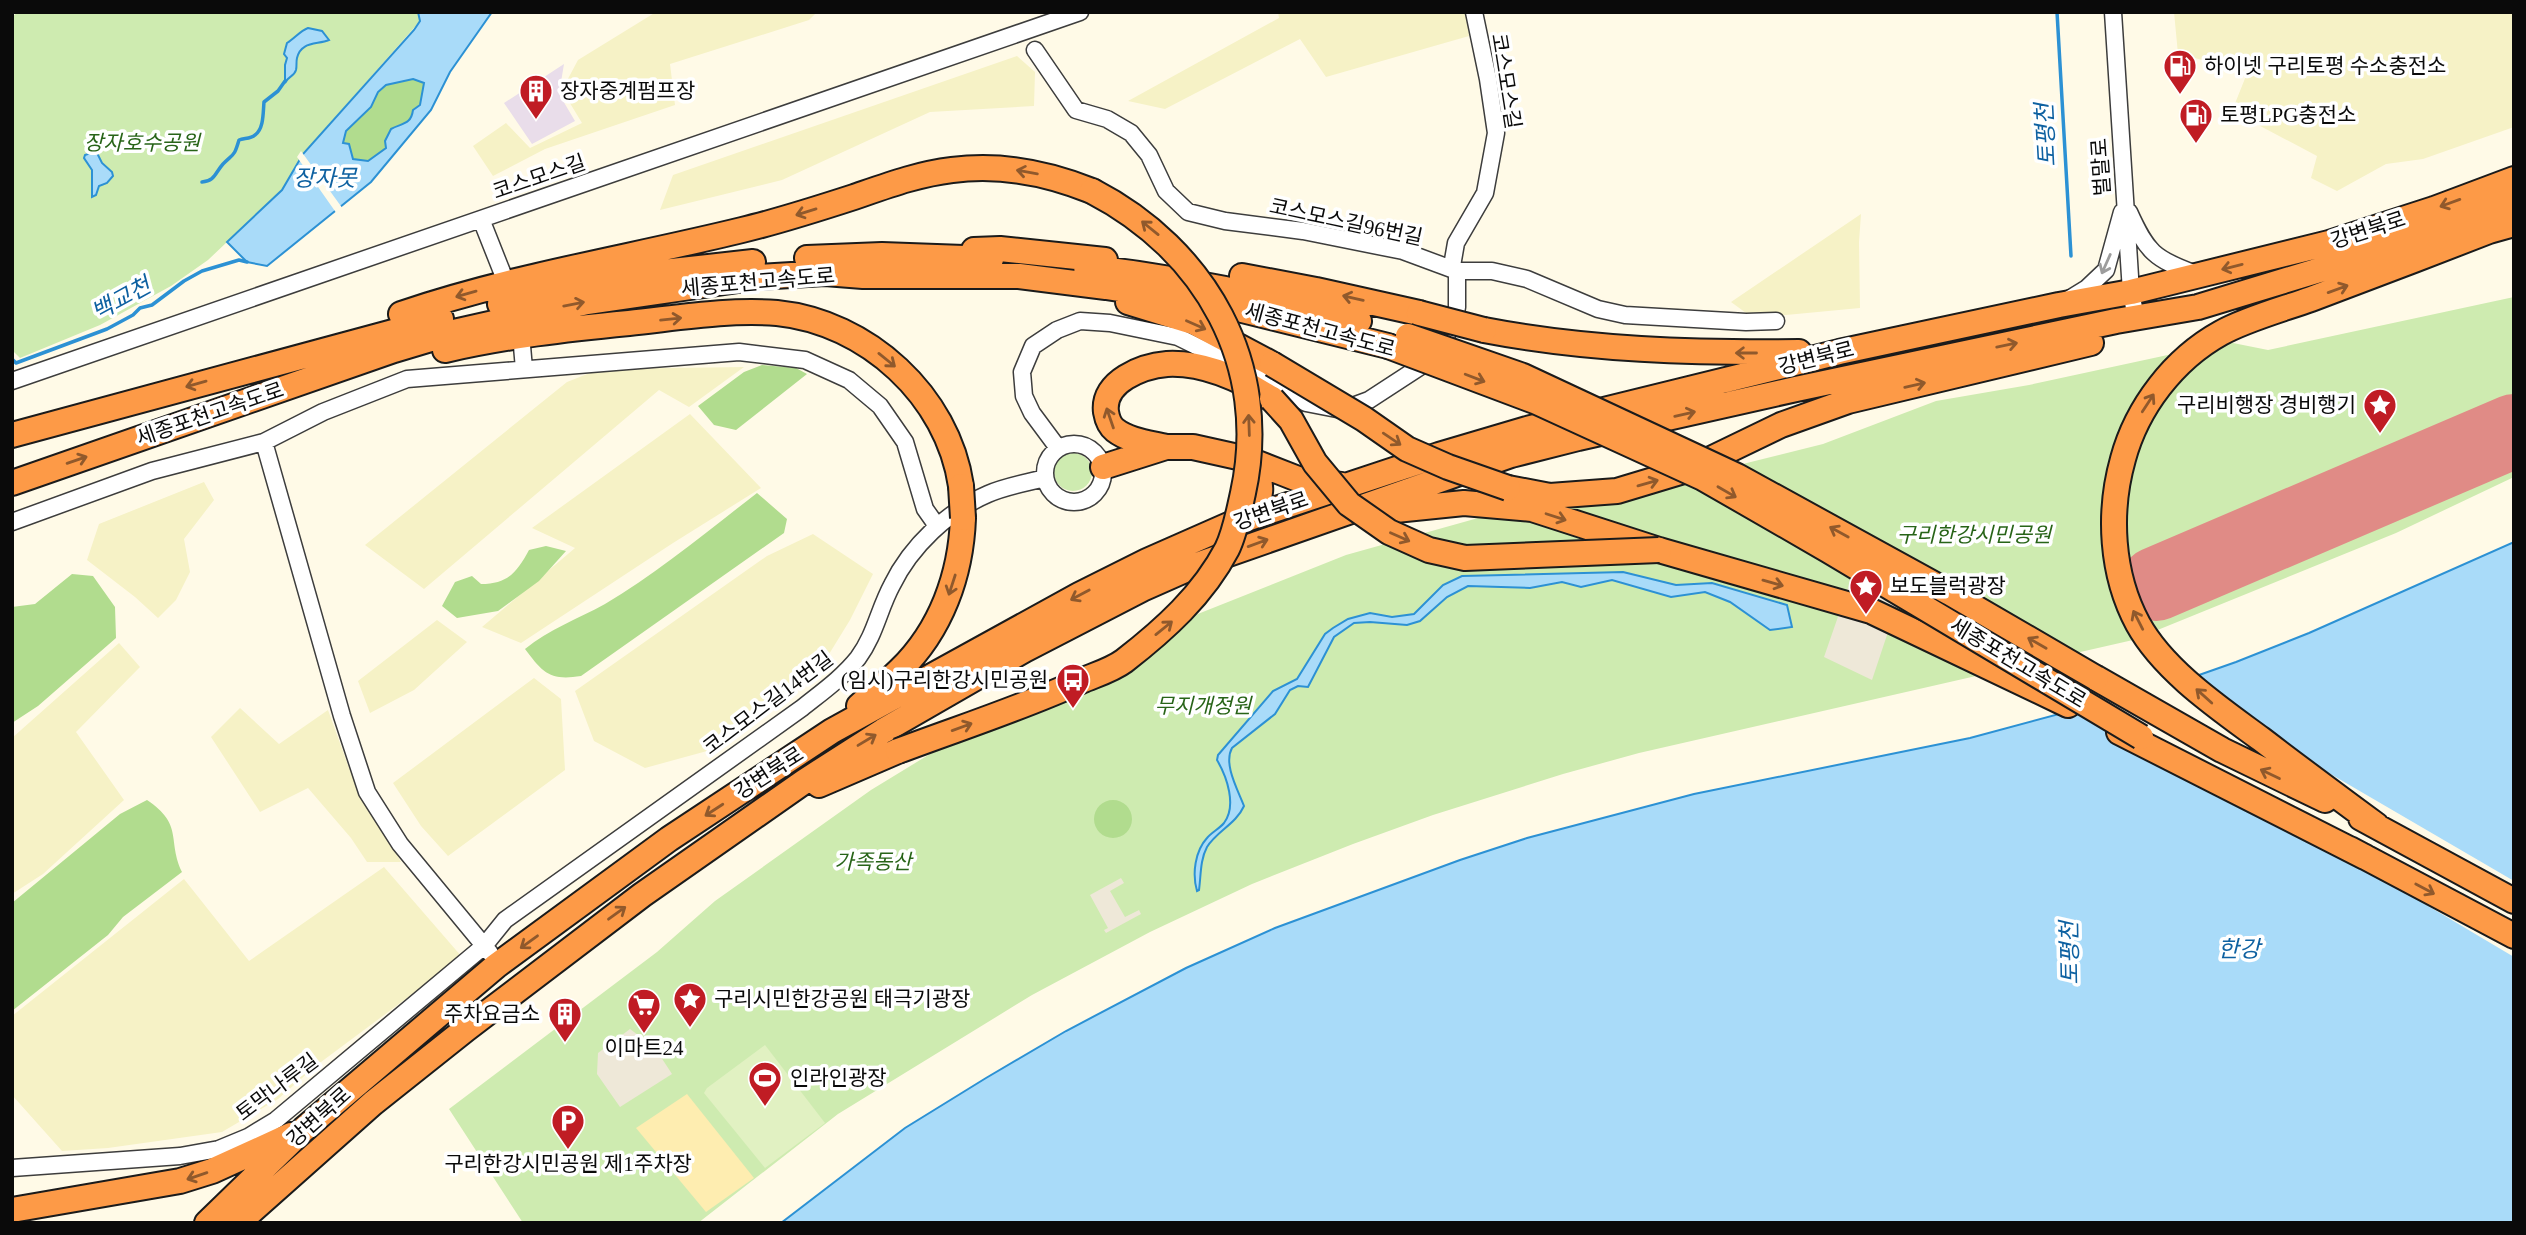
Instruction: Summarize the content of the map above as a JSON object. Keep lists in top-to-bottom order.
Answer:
{
  "streets": {
    "highway": ["강변북로", "세종포천고속도로"],
    "street": [
      "코스모스길",
      "벌말로",
      "코스모스길96번길",
      "코스모스길14번길",
      "토막나루길"
    ]
  },
  "crossings": [
    ["코스모스길", "코스모스길96번길"],
    ["벌말로", "강변북로"],
    ["코스모스길14번길", "토막나루길"]
  ],
  "water": [
    "토평천",
    "장자못",
    "백교천",
    "한강"
  ],
  "parks": [
    "장자호수공원",
    "구리한강시민공원",
    "무지개정원",
    "가족동산"
  ],
  "places": {
    "fuel station": ["하이넷 구리토평 수소충전소", "토평LPG충전소"],
    "building": ["장자중계펌프장", "주차요금소"],
    "place": ["구리비행장 경비행기", "보도블럭광장", "구리시민한강공원 태극기광장"],
    "bus stop": ["(임시)구리한강시민공원"],
    "supermarket": ["이마트24"],
    "sports": ["인라인광장"],
    "parking": ["구리한강시민공원 제1주차장"]
  }
}
